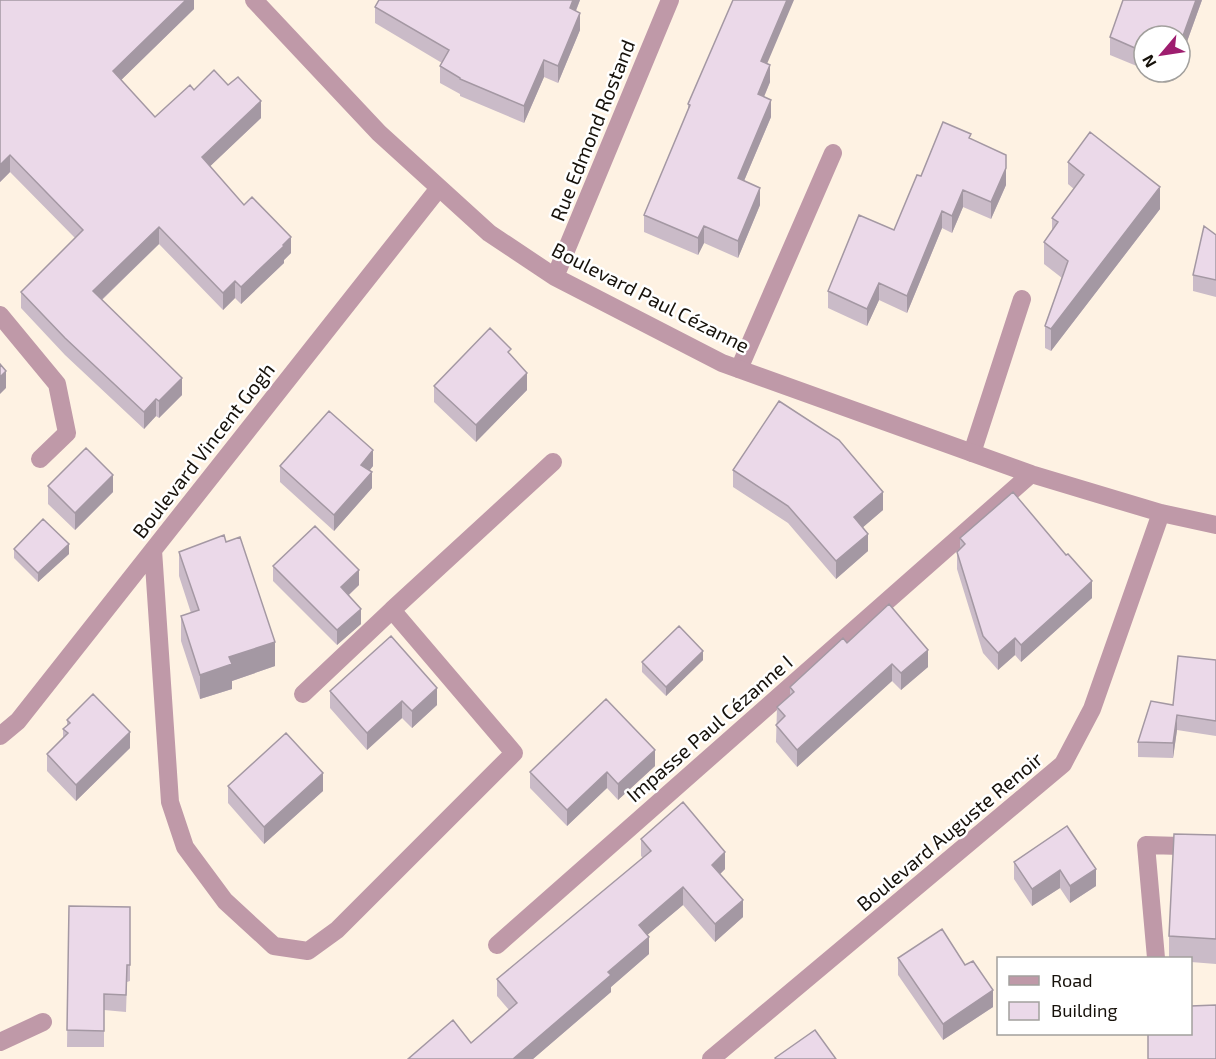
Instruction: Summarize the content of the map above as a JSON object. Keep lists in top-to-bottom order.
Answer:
{
  "streets": {
    "street": [
      "Rue Edmond Rostand",
      "Boulevard Paul Cézanne",
      "Boulevard Vincent Gogh",
      "Impasse Paul Cézanne I",
      "Boulevard Auguste Renoir"
    ]
  },
  "crossings": [
    ["Rue Edmond Rostand", "Boulevard Paul Cézanne"],
    ["Boulevard Paul Cézanne", "Boulevard Vincent Gogh"],
    ["Boulevard Paul Cézanne", "Impasse Paul Cézanne I"],
    ["Boulevard Paul Cézanne", "Boulevard Auguste Renoir"]
  ],
  "legend": ["Road", "Building"],
  "north": "bottom left"
}
